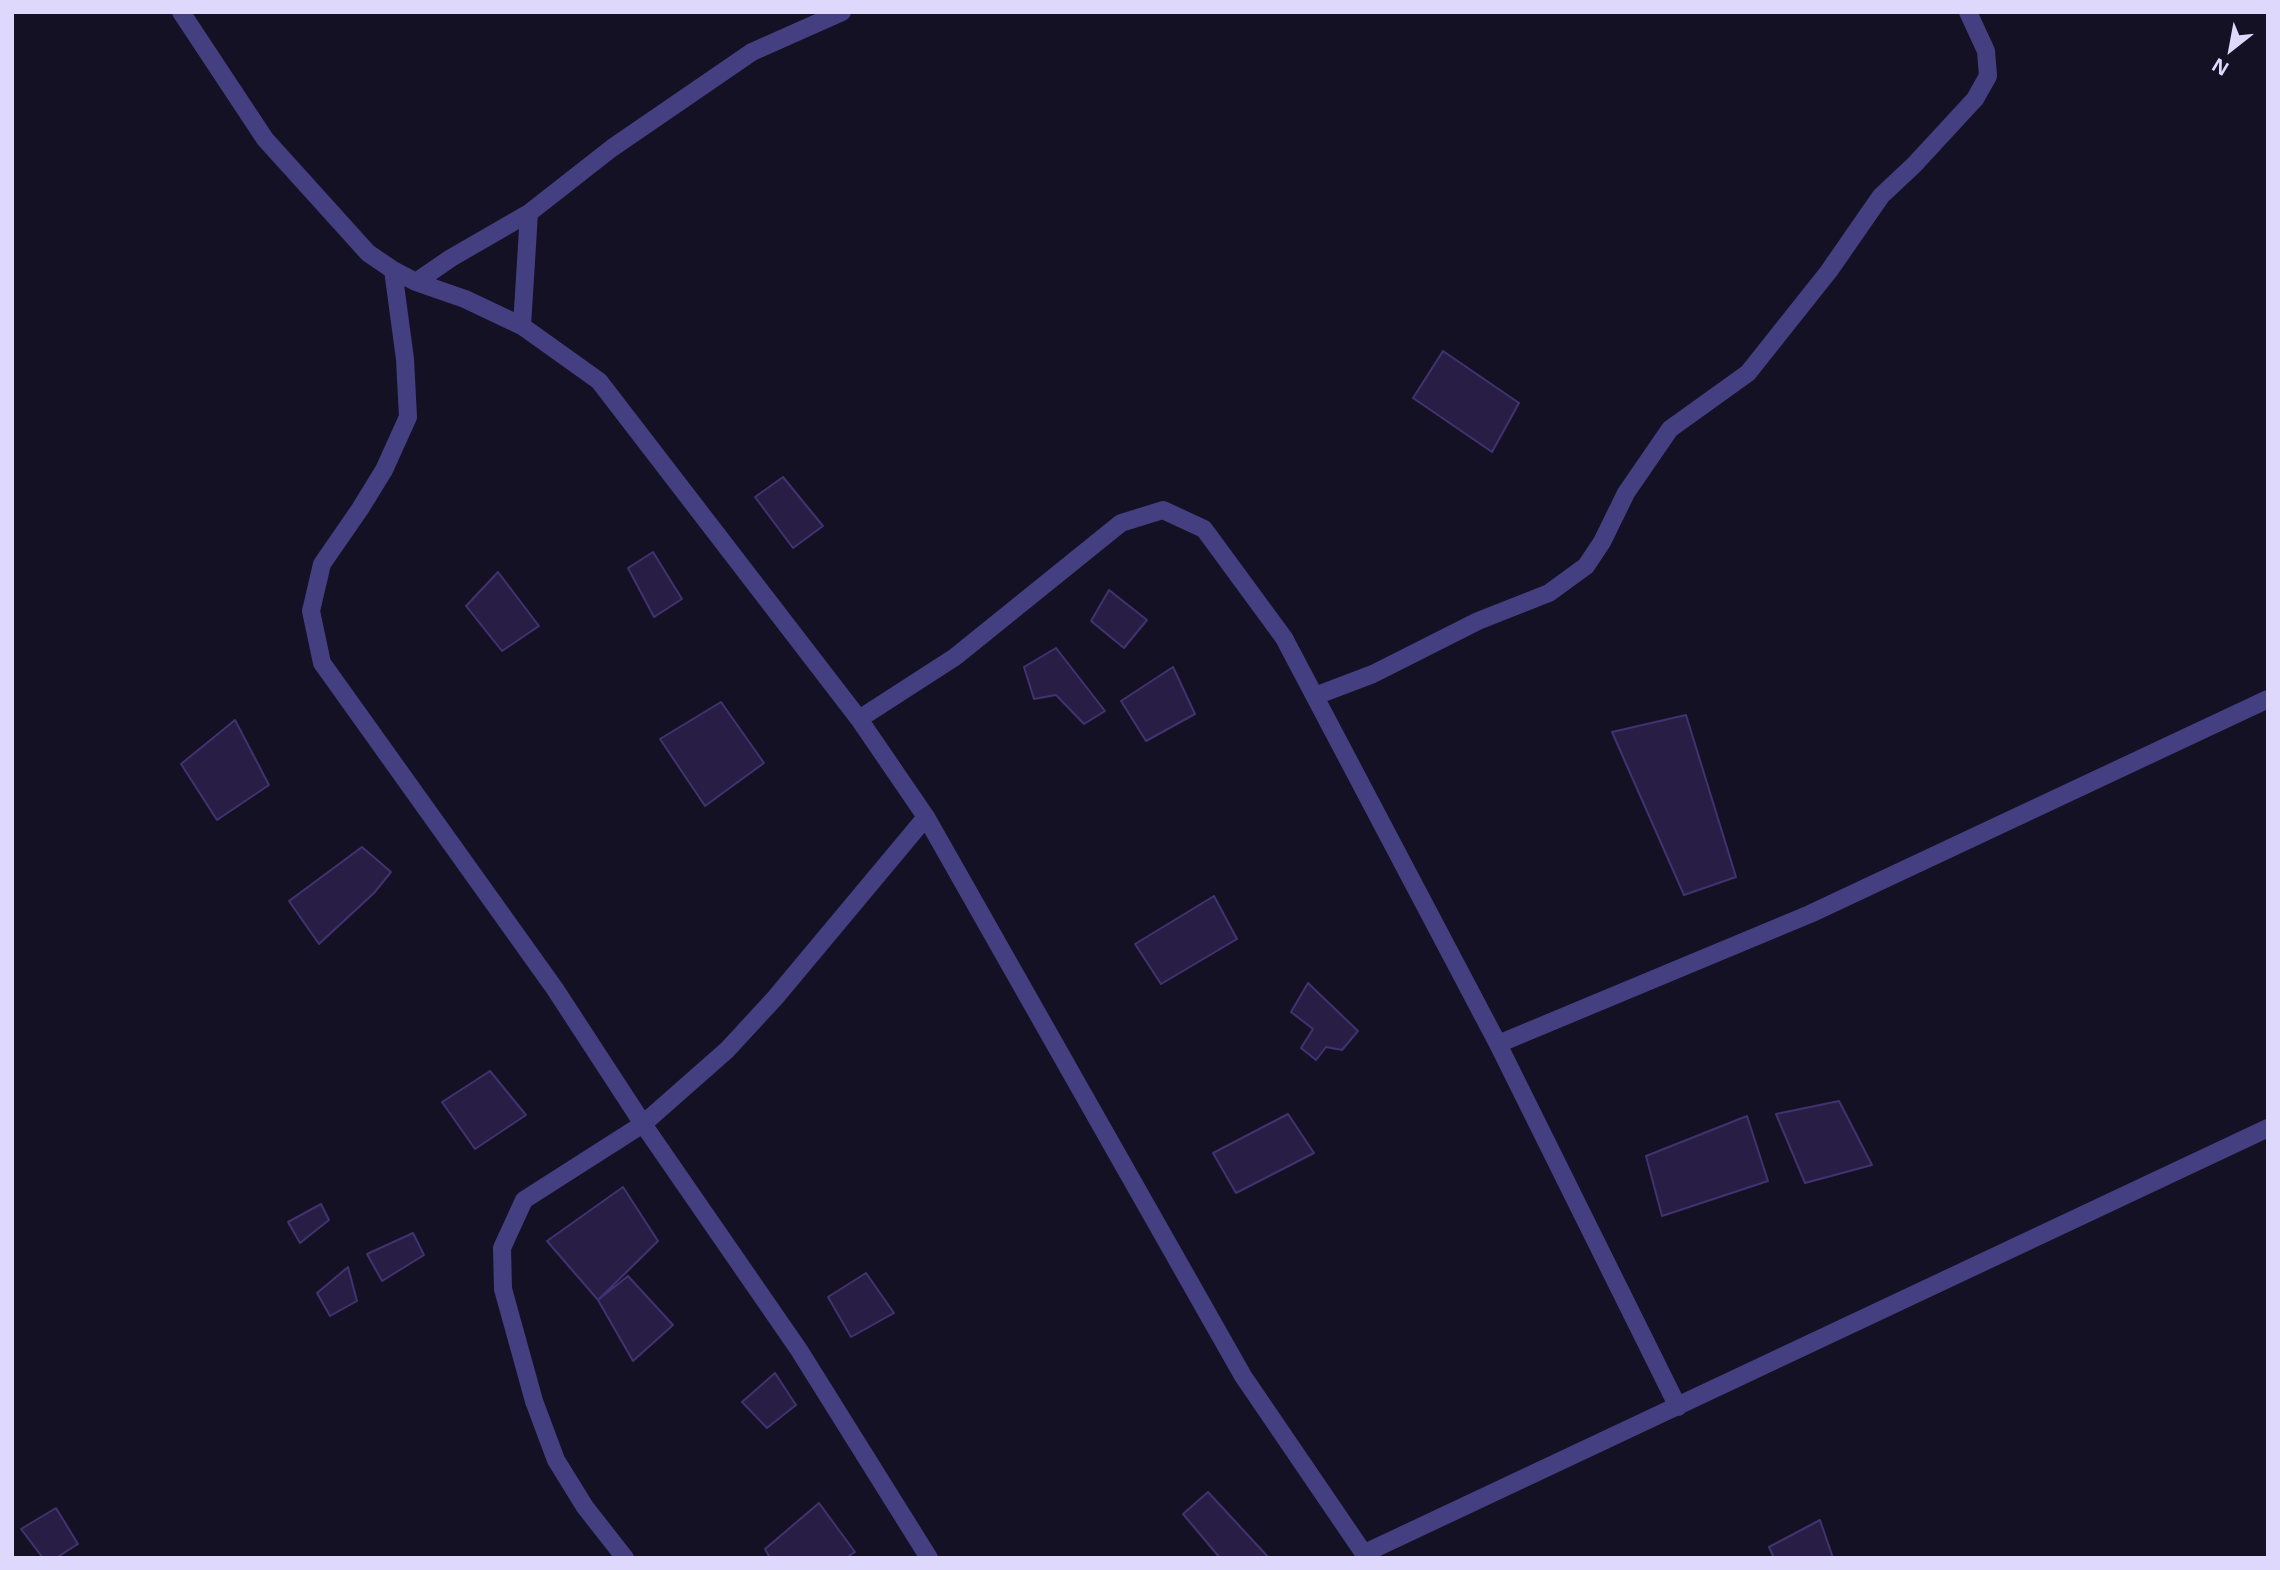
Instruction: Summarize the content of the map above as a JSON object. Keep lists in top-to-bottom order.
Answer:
{
  "north": "bottom left"
}
